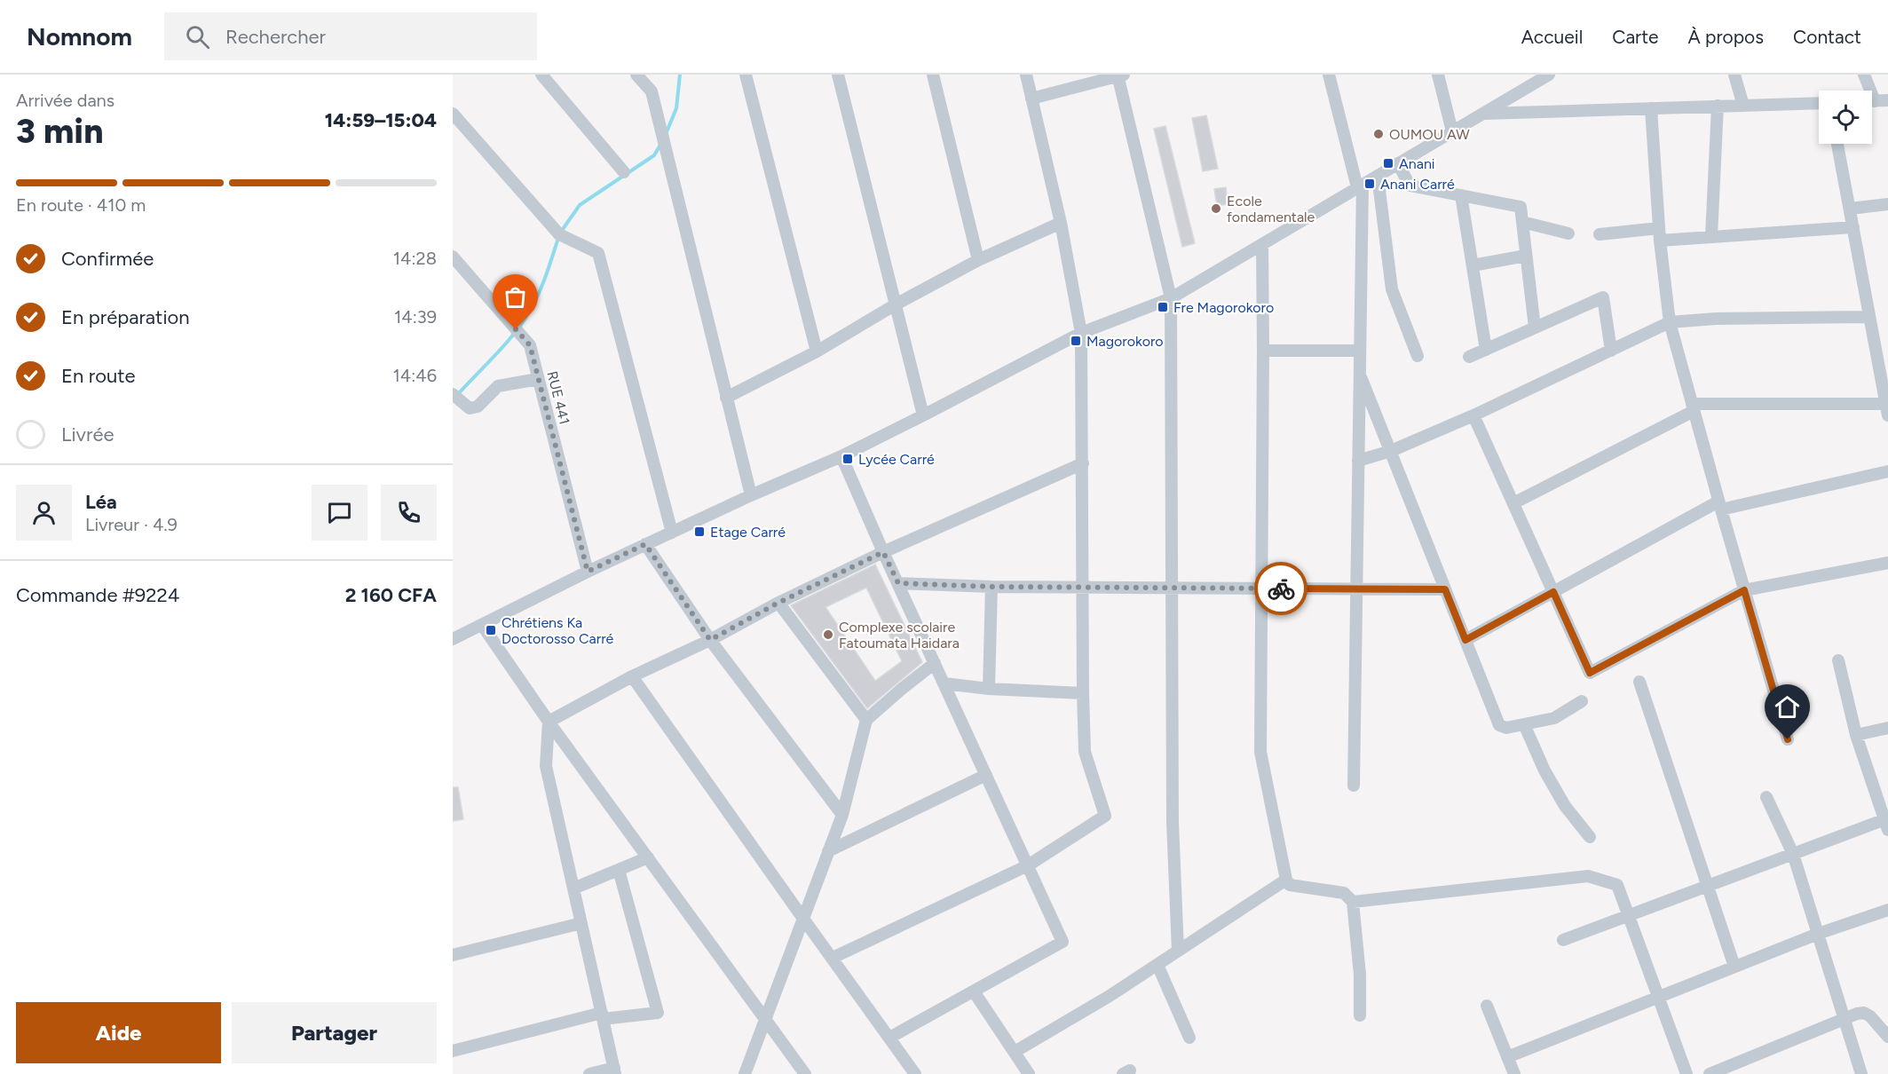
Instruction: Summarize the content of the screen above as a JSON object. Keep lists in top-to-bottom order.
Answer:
{
  "streets": {
    "street": ["RUE 441"]
  },
  "places": {
    "other": ["OUMOU AW", "Ecole fondamentale", "Complexe scolaire Fatoumata Haidara"],
    "transit": [
      "Anani",
      "Anani Carré",
      "Fre Magorokoro",
      "Magorokoro",
      "Lycée Carré",
      "Etage Carré",
      "Chrétiens Ka Doctorosso Carré"
    ]
  },
  "page": {
    "header": "Nomnom",
    "search": "Rechercher",
    "nav": [
      "Accueil",
      "Carte",
      "À propos",
      "Contact"
    ],
    "heading": ["3 min", "Arrivée dans", "14:59–15:04"],
    "panel": [
      "Léa",
      "Livreur · 4.9",
      "Commande #9224",
      "2 160 CFA"
    ],
    "bar": "En route · 410 m",
    "list": [
      ["Confirmée", "14:28"],
      ["En préparation", "14:39"],
      ["En route", "14:46"],
      "Livrée"
    ],
    "buttons": ["Aide", "Partager"]
  }
}
